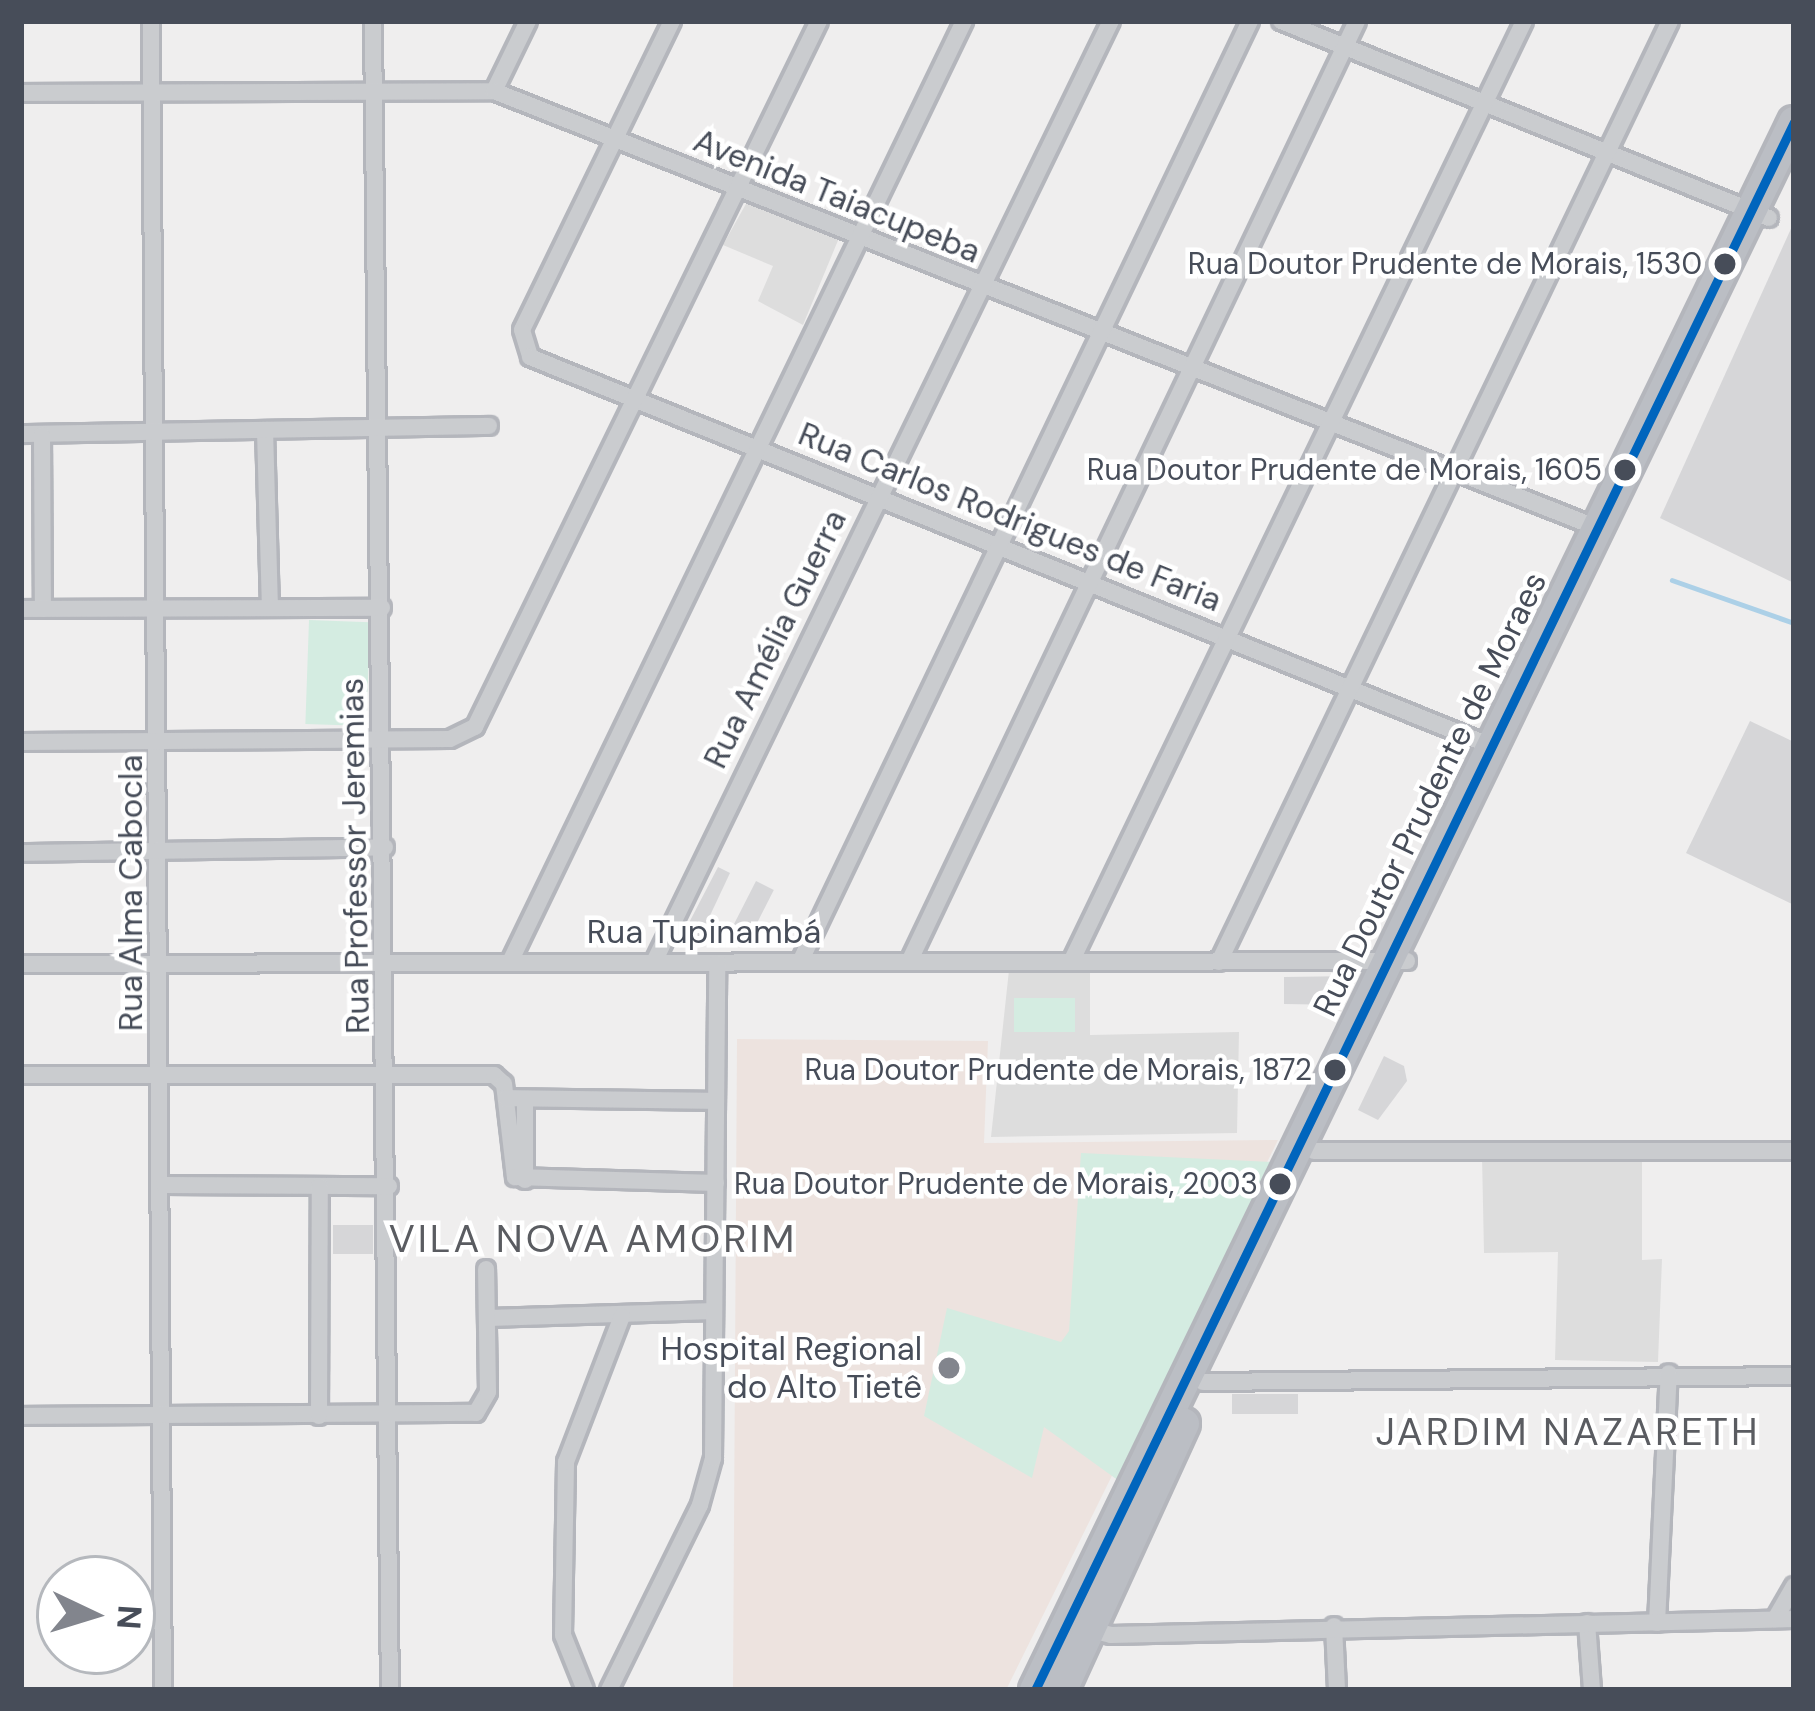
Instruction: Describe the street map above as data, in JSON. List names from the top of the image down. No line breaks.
{"streets":{"highway":["Rua Doutor Prudente de Moraes"],"street":["Avenida Taiacupeba","Rua Carlos Rodrigues de Faria","Rua Amélia Guerra","Rua Professor Jeremias","Rua Alma Cabocla","Rua Tupinambá"]},"crossings":[["Avenida Taiacupeba","Rua Carlos Rodrigues de Faria"],["Avenida Taiacupeba","Rua Amélia Guerra"],["Avenida Taiacupeba","Rua Doutor Prudente de Moraes"],["Avenida Taiacupeba","Rua Professor Jeremias"],["Avenida Taiacupeba","Rua Alma Cabocla"],["Rua Carlos Rodrigues de Faria","Rua Amélia Guerra"],["Rua Carlos Rodrigues de Faria","Rua Doutor Prudente de Moraes"],["Rua Amélia Guerra","Rua Tupinambá"],["Rua Doutor Prudente de Moraes","Rua Tupinambá"],["Rua Professor Jeremias","Rua Tupinambá"],["Rua Alma Cabocla","Rua Tupinambá"]],"districts":["VILA NOVA AMORIM","JARDIM NAZARETH"],"places":["Rua Doutor Prudente de Morais, 1530","Rua Doutor Prudente de Morais, 1605","Rua Doutor Prudente de Morais, 1872","Rua Doutor Prudente de Morais, 2003","Hospital Regional do Alto Tietê"],"north":"right"}
